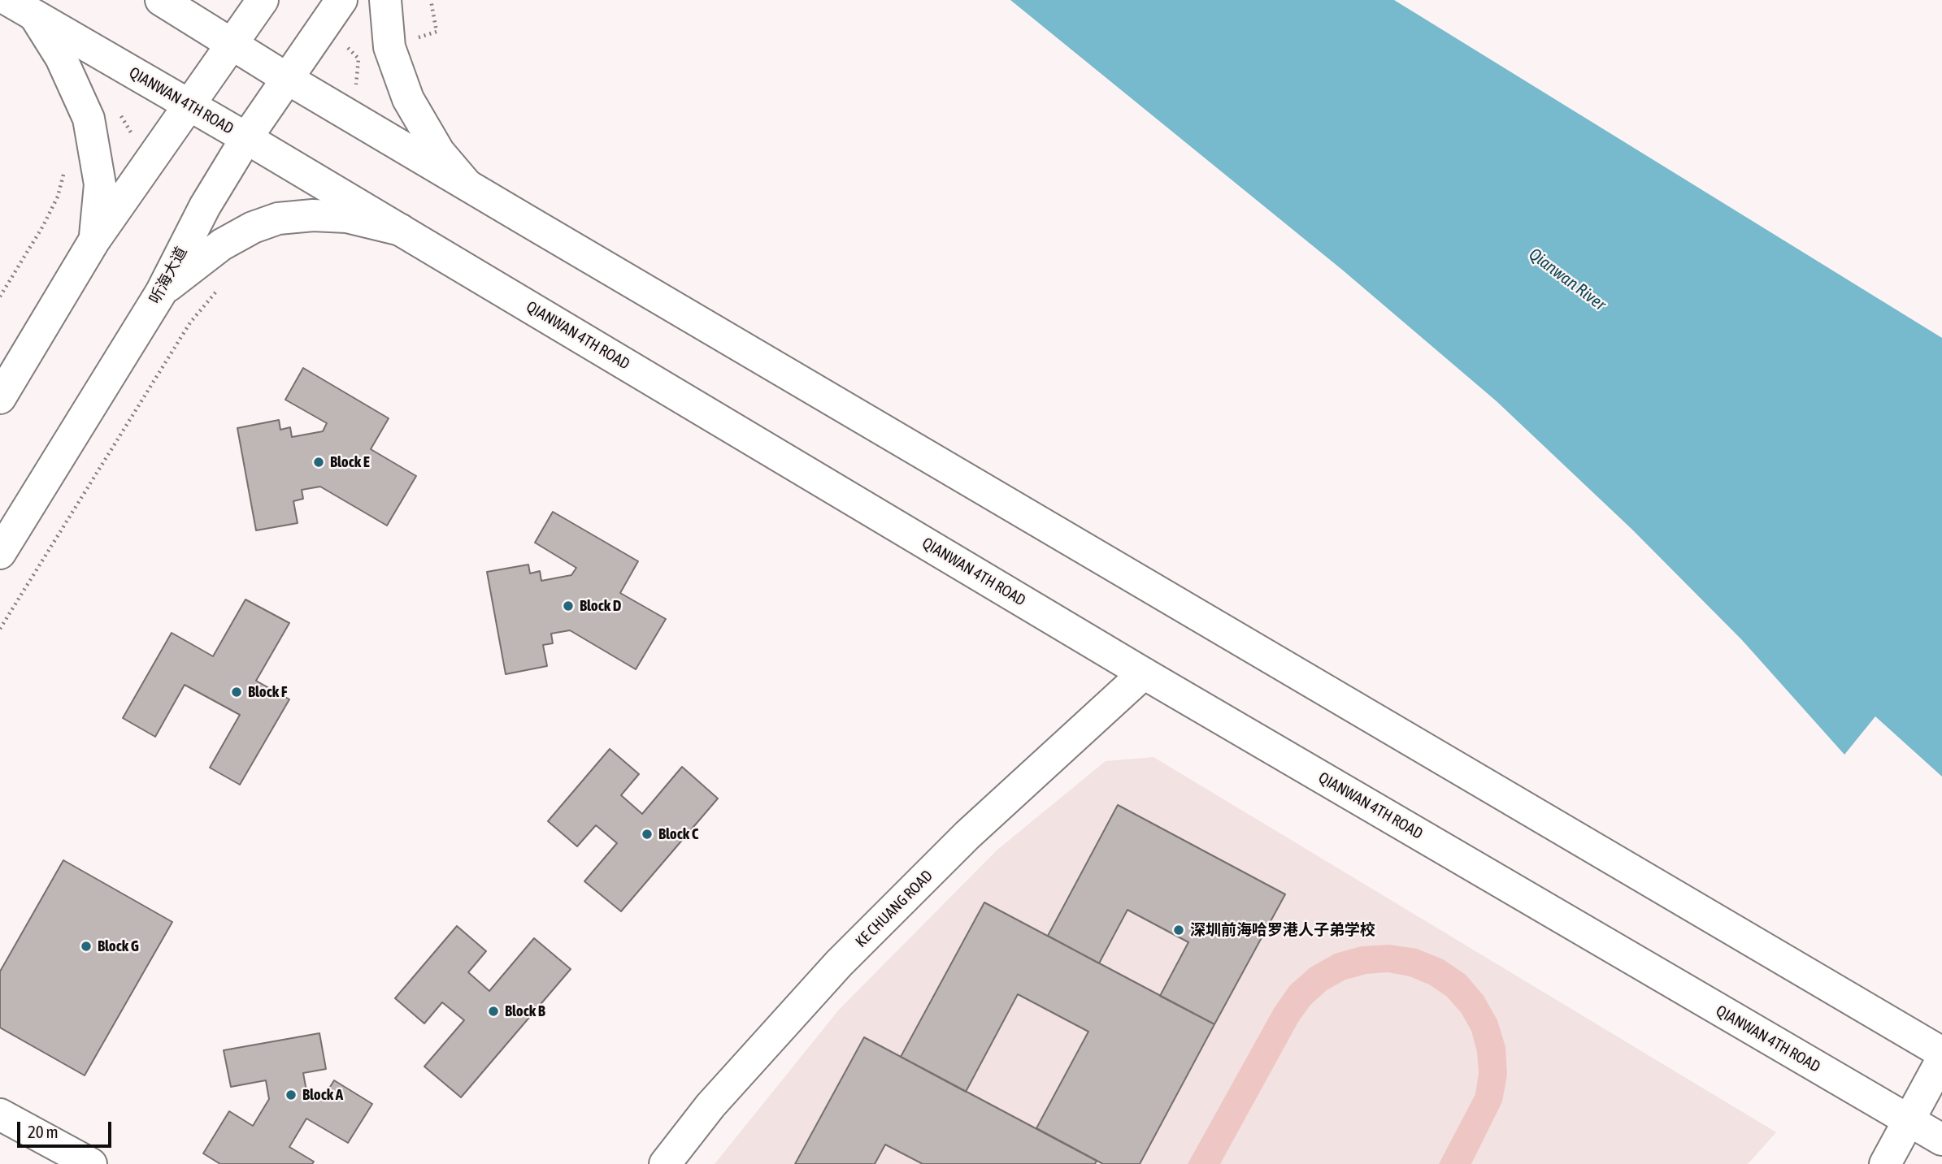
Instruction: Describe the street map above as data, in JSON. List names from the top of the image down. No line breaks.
{"streets":{"street":["QIANWAN 4TH ROAD","听海大道","KE CHUANG ROAD"]},"crossings":[["QIANWAN 4TH ROAD","听海大道"],["QIANWAN 4TH ROAD","KE CHUANG ROAD"]],"water":["Qianwan River"],"places":["Block E","Block D","Block F","Block C","深圳前海哈罗港人子弟学校","Block G","Block B","Block A"],"scale_bar":"20 m"}
